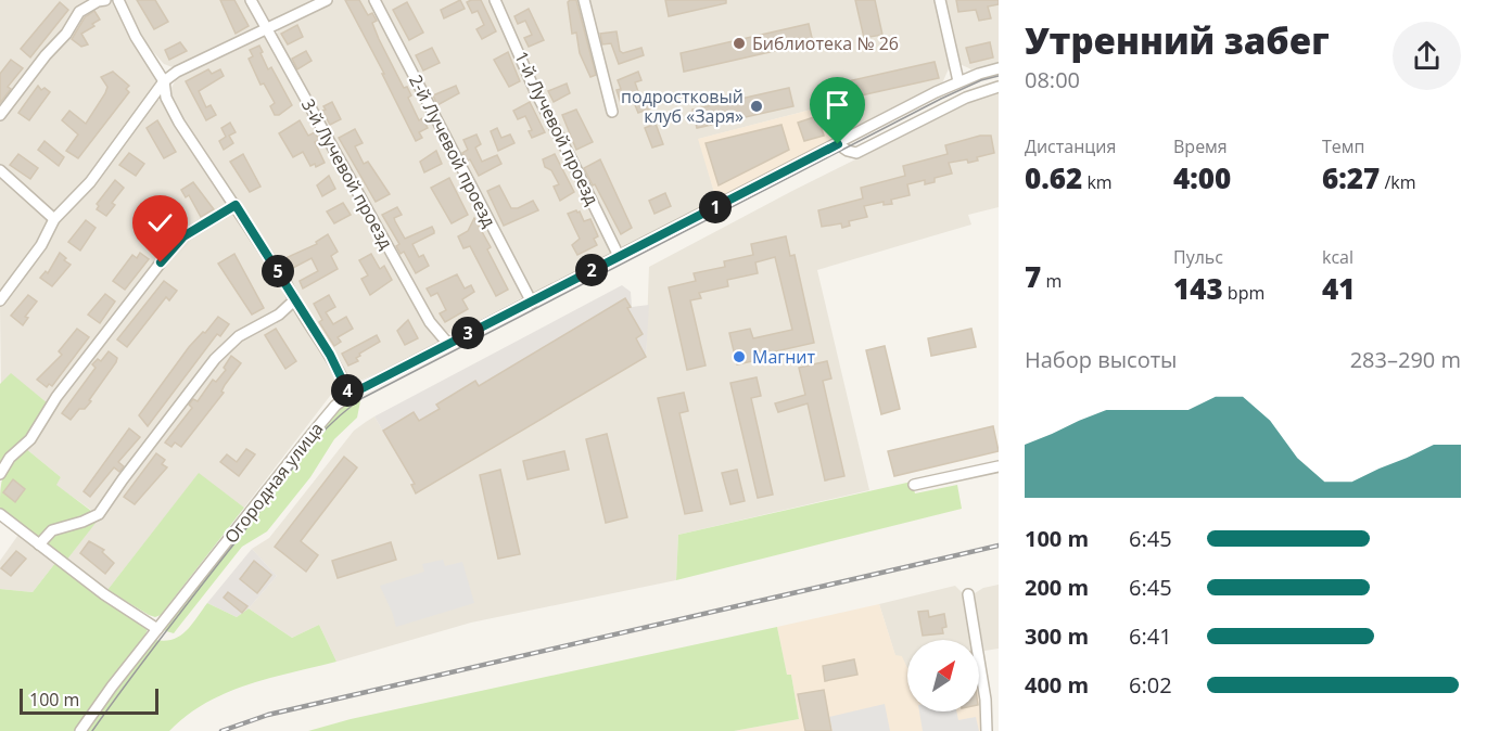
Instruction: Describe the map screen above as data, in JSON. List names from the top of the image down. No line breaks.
{"streets":{"street":["1-й Лучевой проезд","2-й Лучевой проезд","3-й Лучевой проезд","Огородная улица"]},"crossings":[["1-й Лучевой проезд","Огородная улица"],["2-й Лучевой проезд","Огородная улица"],["3-й Лучевой проезд","Огородная улица"]],"places":["Библиотека № 26","подростковый клуб «Заря»","Магнит"],"scale_bar":"100 m","north":"top right","page":{"heading":["Утренний забег","08:00"],"stats":[["Дистанция","0.62 km"],["Время","4:00"],["Темп","6:27 /km"],["7 m"],["Пульс","143 bpm"],["kcal","41"]],"pins":["1","2","5","3","4"],"chart":["Набор высоты","283–290 m"],"list":[{"name":"100 m","note":"6:45"},{"name":"200 m","note":"6:45"},{"name":"300 m","note":"6:41"},{"name":"400 m","note":"6:02"}],"scale":"100 m"}}
